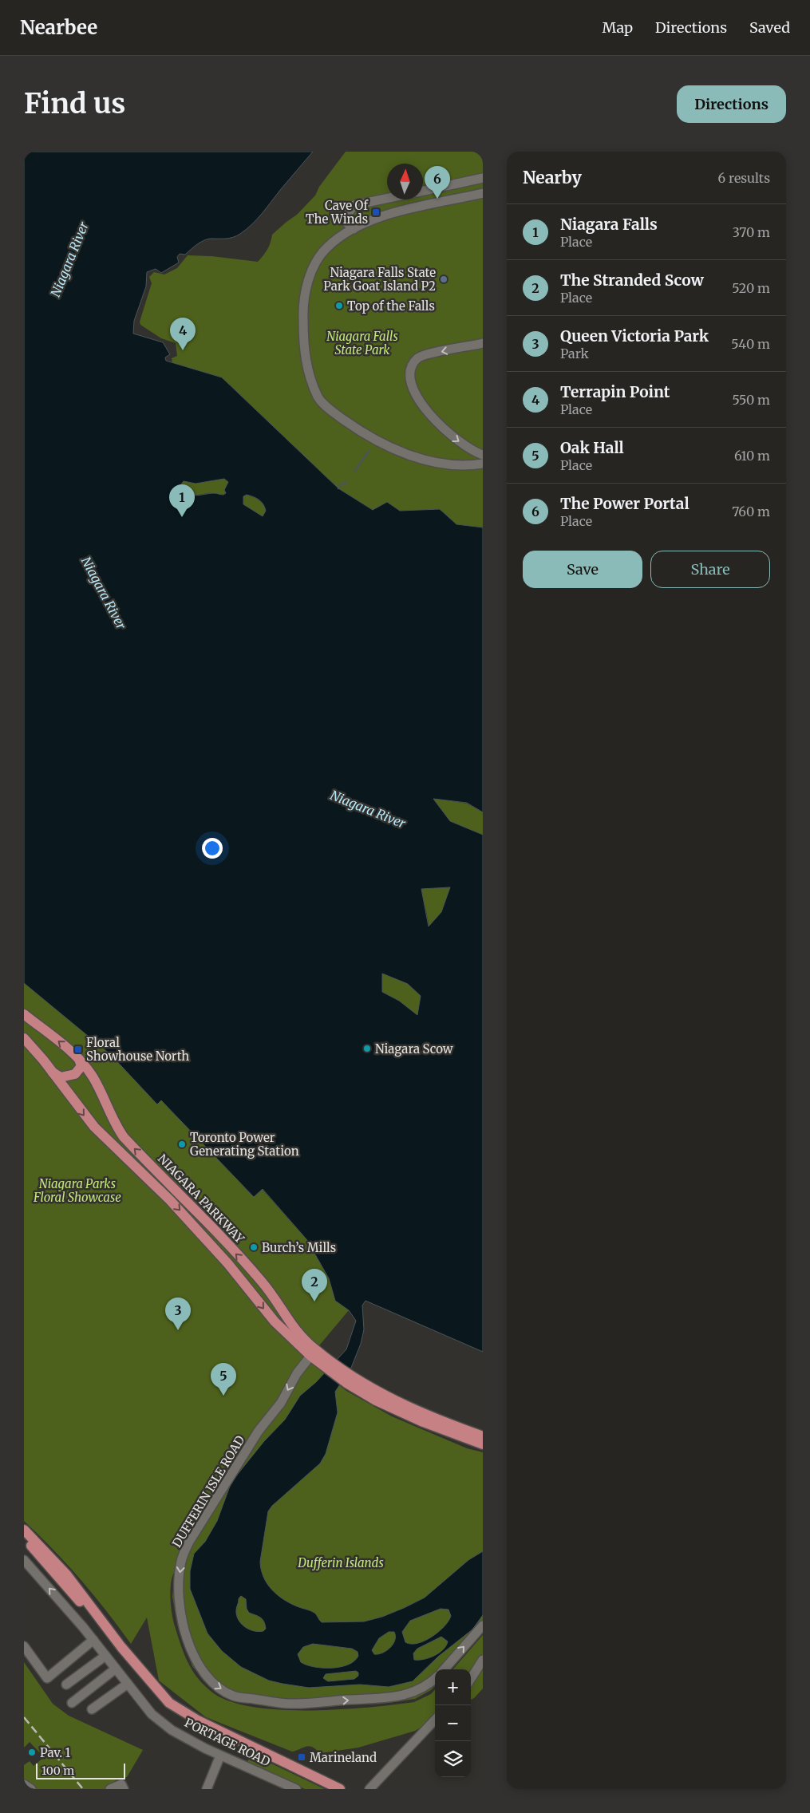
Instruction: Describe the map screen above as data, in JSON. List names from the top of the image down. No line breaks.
{"streets":{"main road":["NIAGARA PARKWAY","PORTAGE ROAD"],"street":["DUFFERIN ISLE ROAD"]},"crossings":[["NIAGARA PARKWAY","DUFFERIN ISLE ROAD"]],"water":["Niagara River"],"parks":["Niagara Falls State Park","Niagara Parks Floral Showcase","Dufferin Islands"],"places":{"transit":["Cave Of The Winds","Floral Showhouse North","Marineland"],"other":["Niagara Falls State Park Goat Island P2","Top of the Falls","Niagara Scow","Toronto Power Generating Station","Burch’s Mills","Pav. 1"]},"scale_bar":"100 m","north":"top","page":{"header":"Nearbee","nav":["Map","Directions","Saved"],"buttons":["Directions",["Save","Share"]],"title":"Find us","heading":["Nearby","6 results"],"pins":["6","4","1","2","3","5"],"list":[{"mark":"1","name":"Niagara Falls","note":"Place","value":"370 m"},{"mark":"2","name":"The Stranded Scow","note":"Place","value":"520 m"},{"mark":"3","name":"Queen Victoria Park","note":"Park","value":"540 m"},{"mark":"4","name":"Terrapin Point","note":"Place","value":"550 m"},{"mark":"5","name":"Oak Hall","note":"Place","value":"610 m"},{"mark":"6","name":"The Power Portal","note":"Place","value":"760 m"}],"map_buttons":["+","−"],"scale":"100 m"}}
